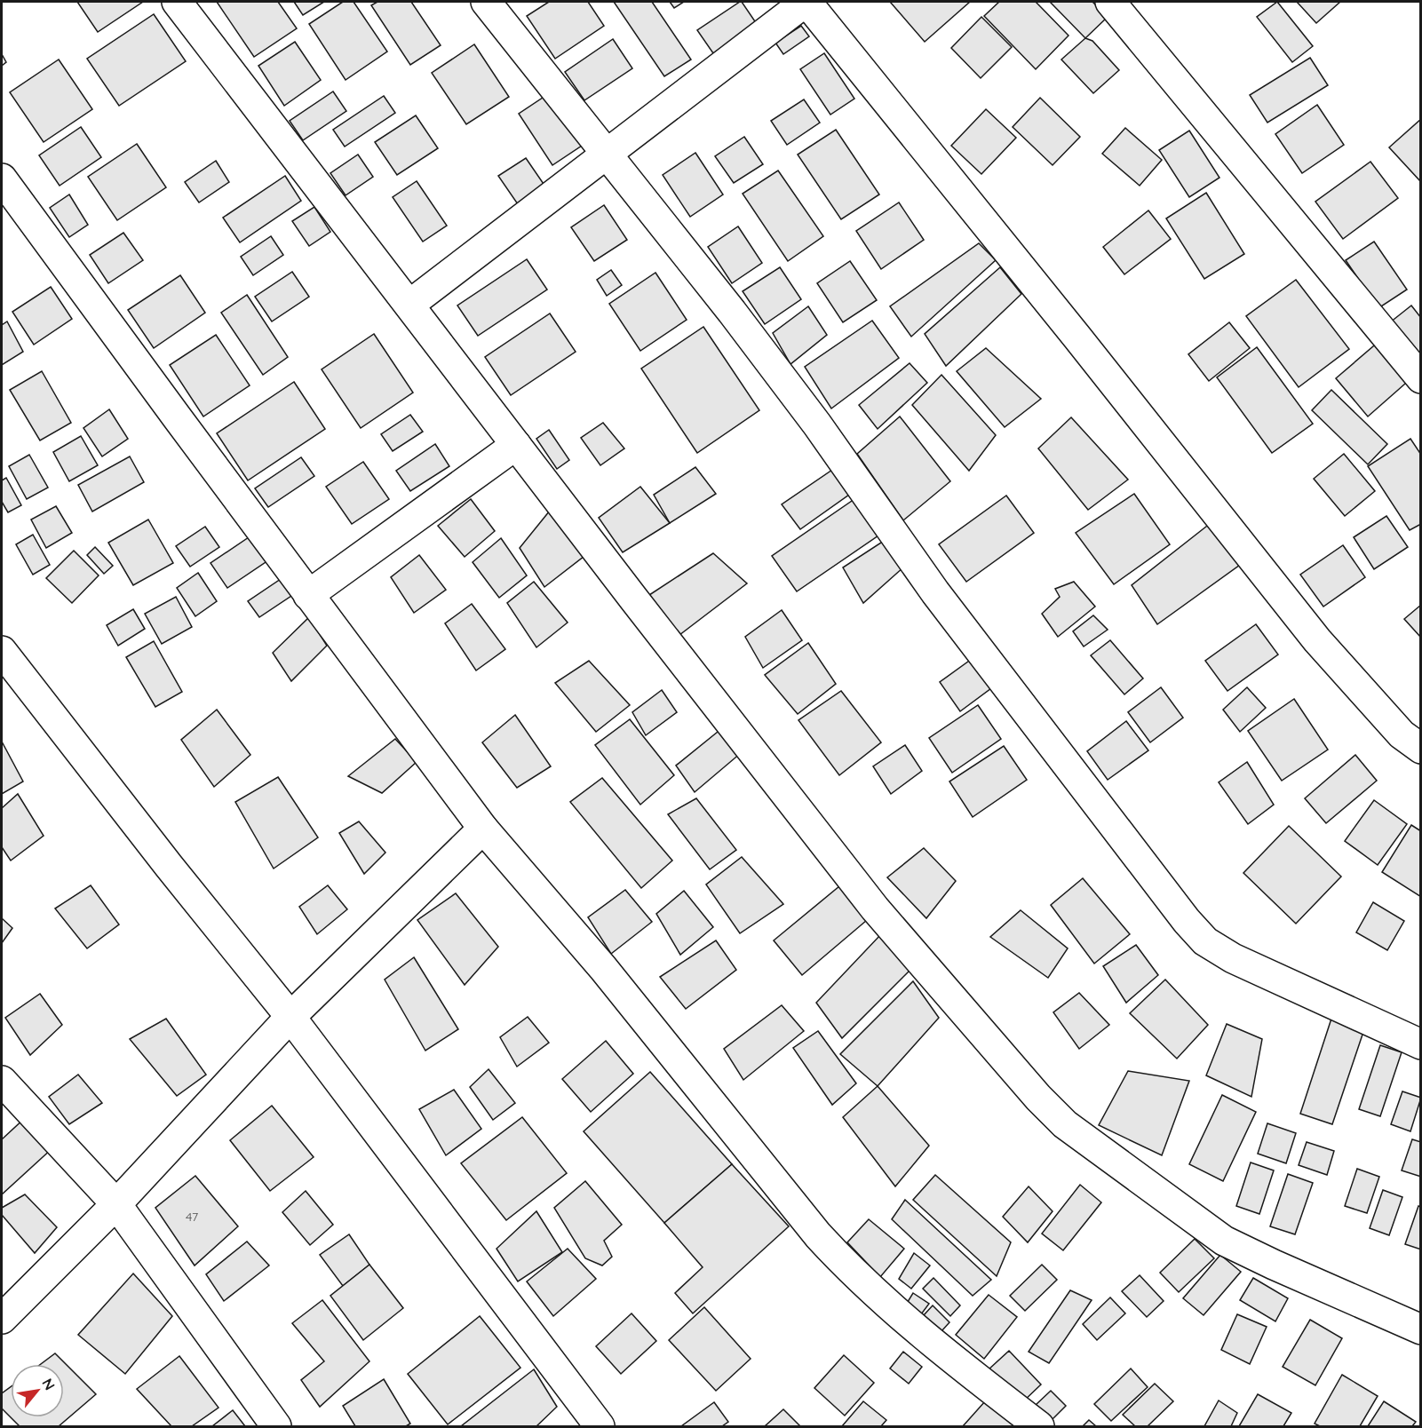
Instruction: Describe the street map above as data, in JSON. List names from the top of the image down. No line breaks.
{"house_numbers":["47"],"north":"top right"}
